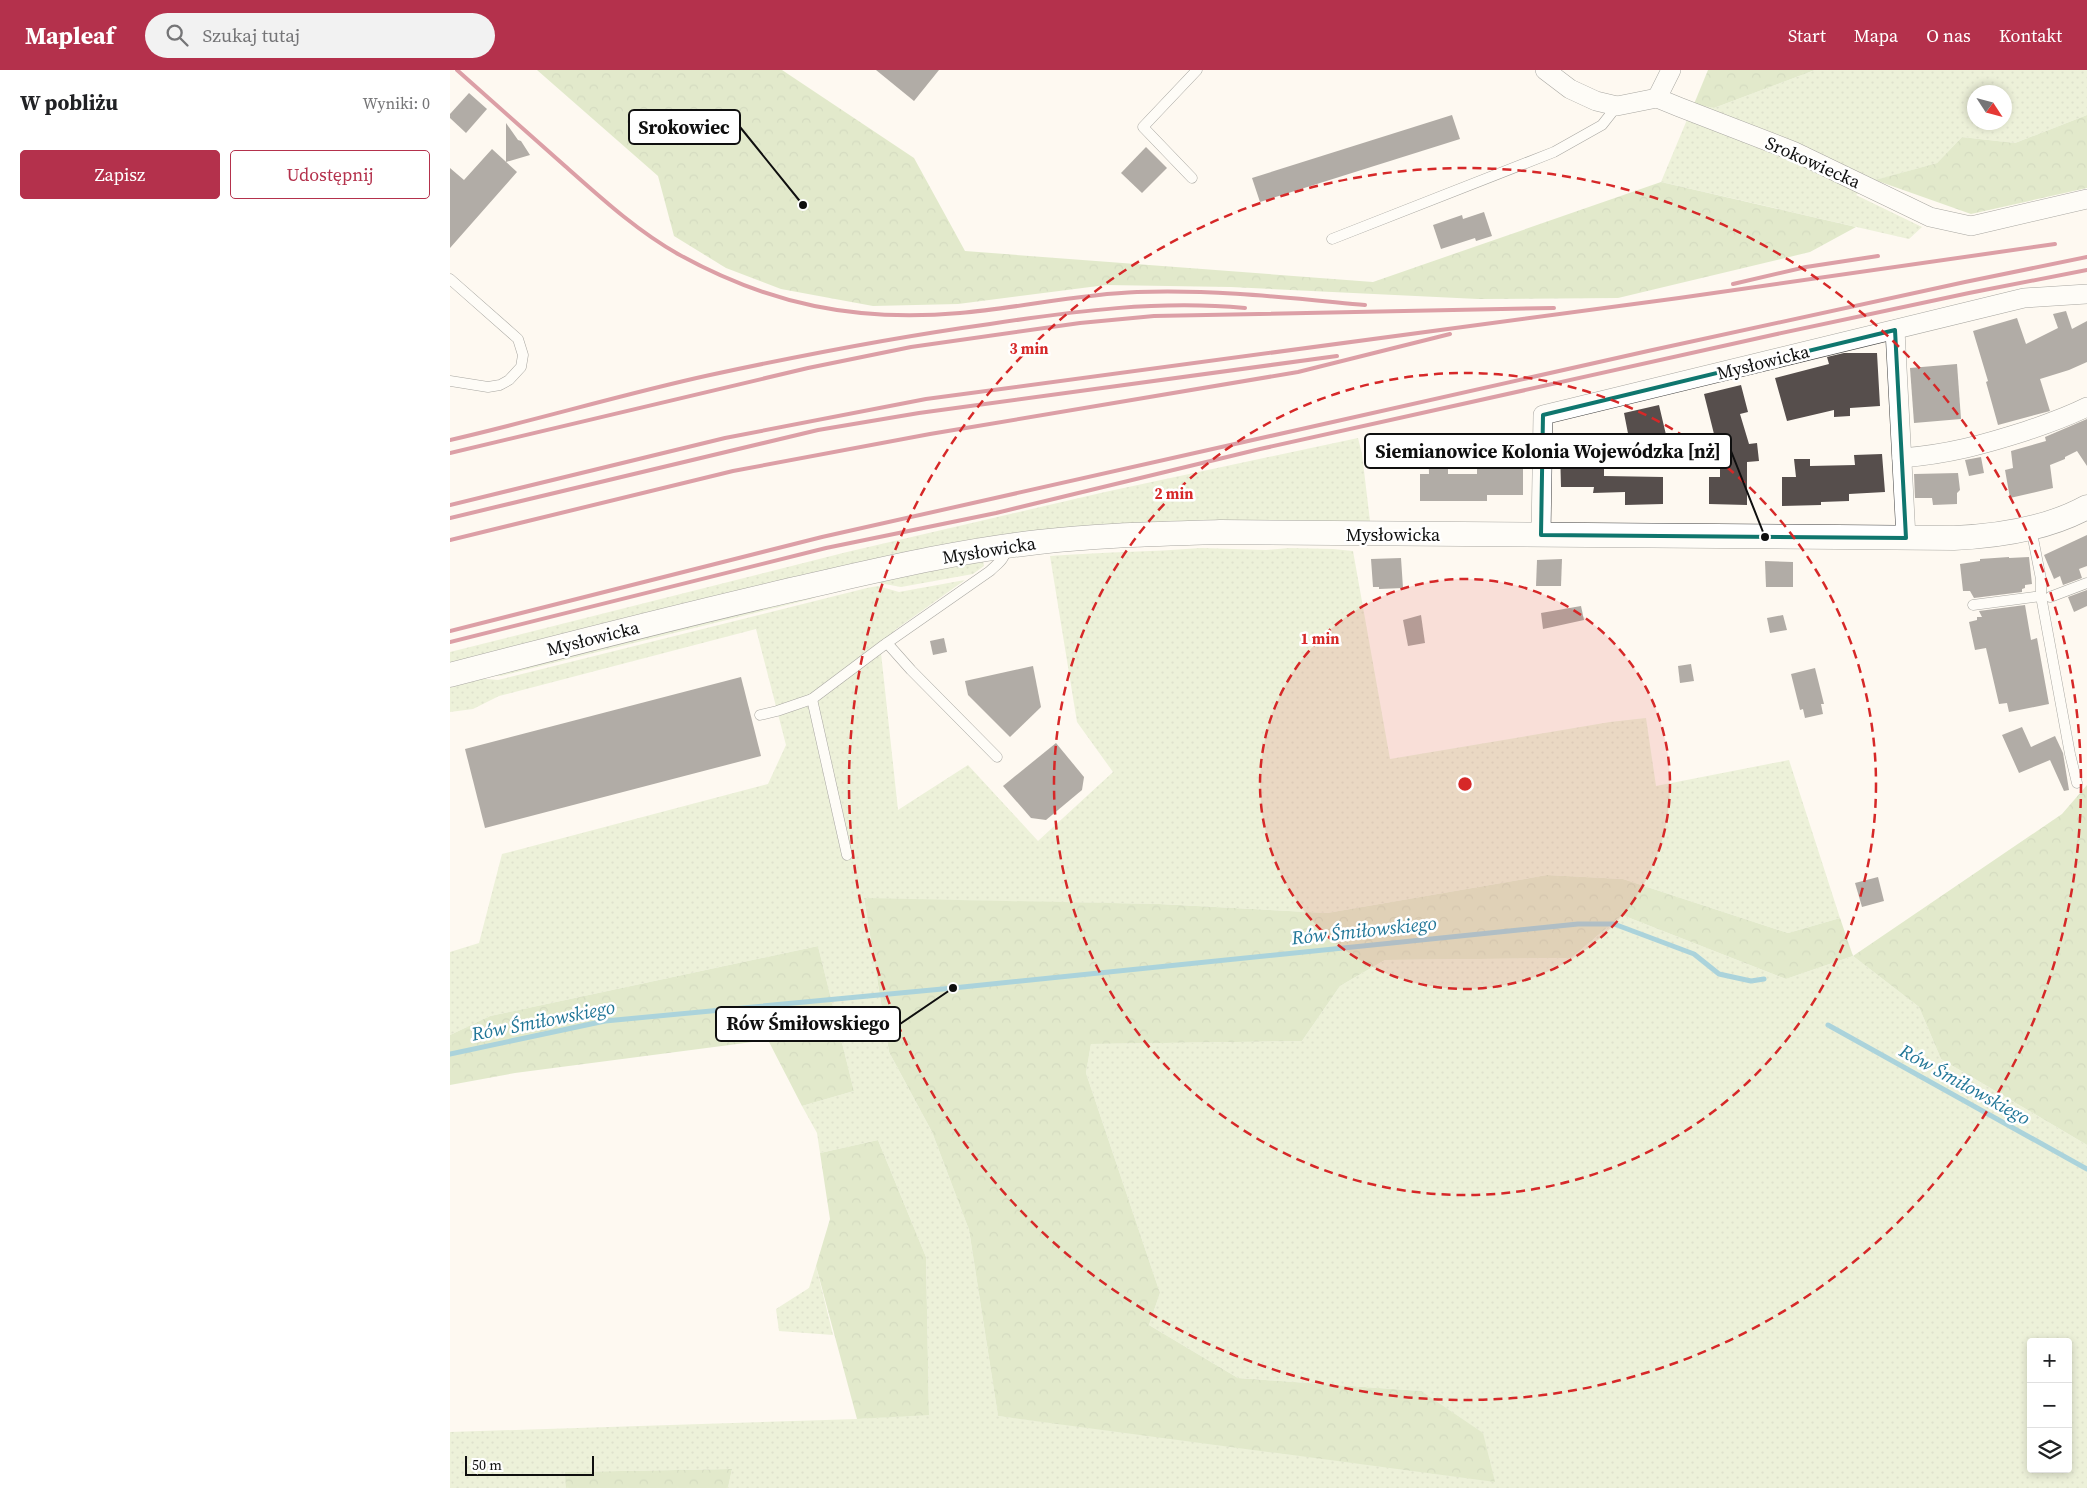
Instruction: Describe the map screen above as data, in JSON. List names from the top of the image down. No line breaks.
{"streets":{"street":["Srokowiecka","Mysłowicka"]},"water":["Rów Śmiłowskiego"],"places":["Srokowiec","Siemianowice Kolonia Wojewódzka [nż]","Rów Śmiłowskiego"],"scale_bar":"50 m","north":"bottom right","page":{"header":"Mapleaf","search":"Szukaj tutaj","nav":["Start","Mapa","O nas","Kontakt"],"heading":["W pobliżu","Wyniki: 0"],"buttons":["Zapisz","Udostępnij"],"map_buttons":["+","−"],"scale":"50 m"},"rings":["3 min","2 min","1 min"]}
